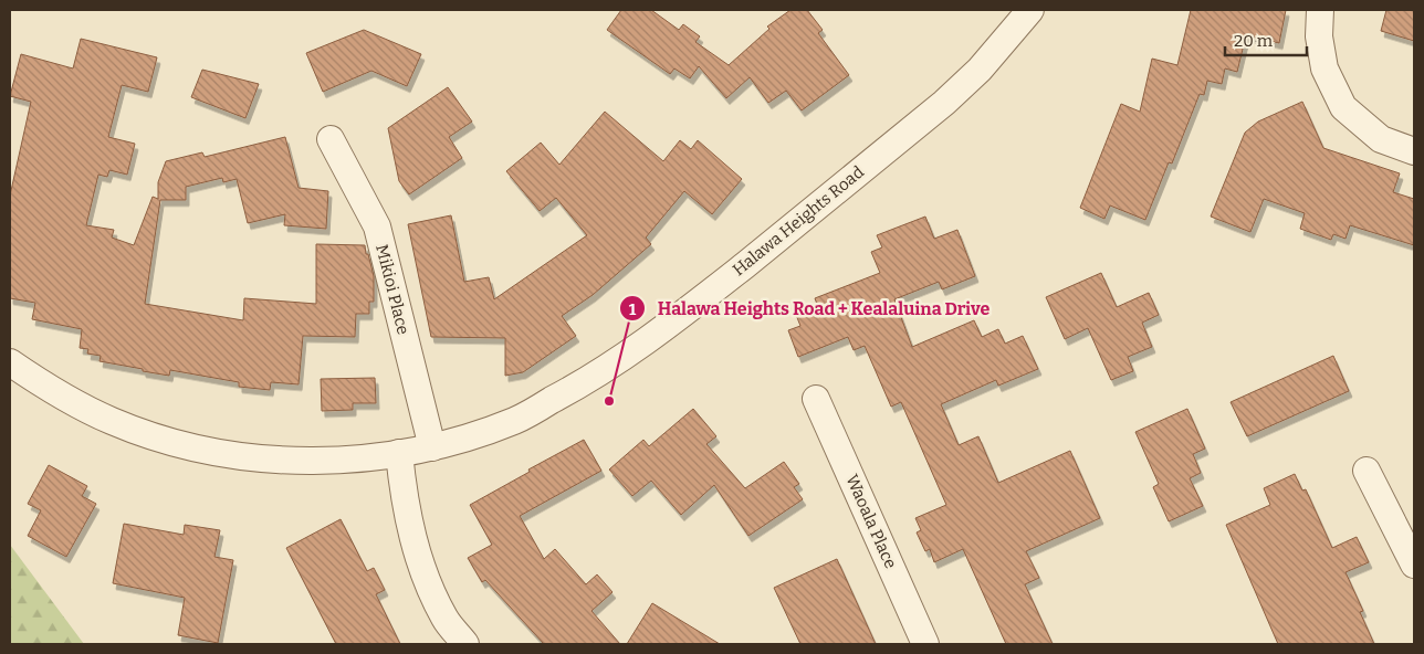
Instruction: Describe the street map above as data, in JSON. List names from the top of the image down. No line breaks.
{"streets":{"street":["Halawa Heights Road","Mikioi Place","Waoala Place"]},"crossings":[["Halawa Heights Road","Mikioi Place"]],"places":["Halawa Heights Road + Kealaluina Drive"],"scale_bar":"20 m"}
